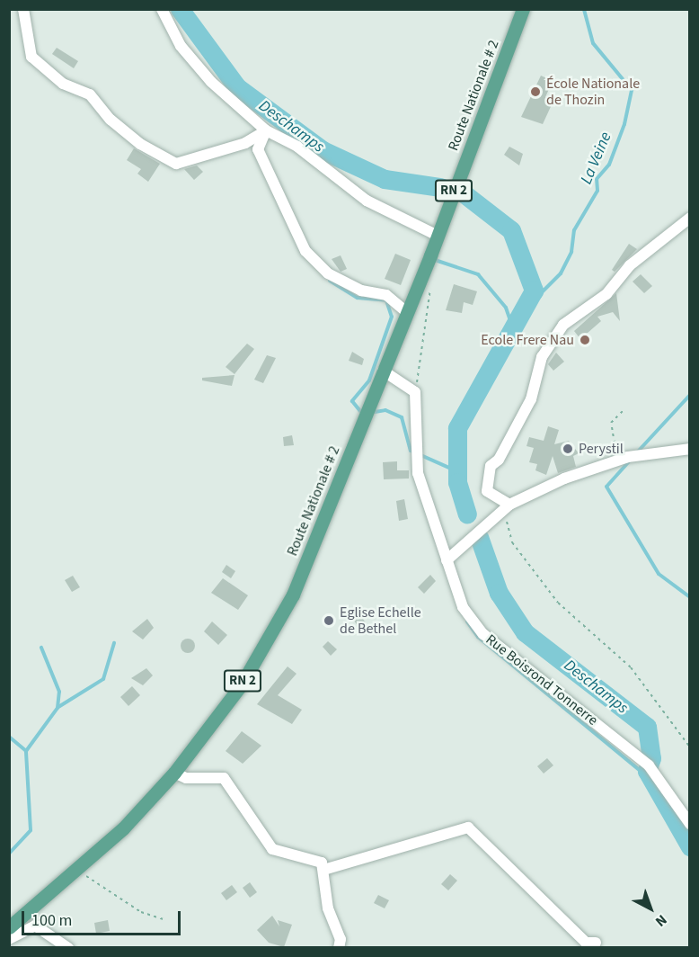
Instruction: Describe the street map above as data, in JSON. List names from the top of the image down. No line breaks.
{"streets":{"main road":["Route Nationale # 2","RN 2"],"street":["Rue Boisrond Tonnerre"]},"water":["Deschamps","La Veine"],"places":["École Nationale de Thozin","Ecole Frere Nau","Perystil","Eglise Echelle de Bethel"],"scale_bar":"100 m","north":"bottom right"}
